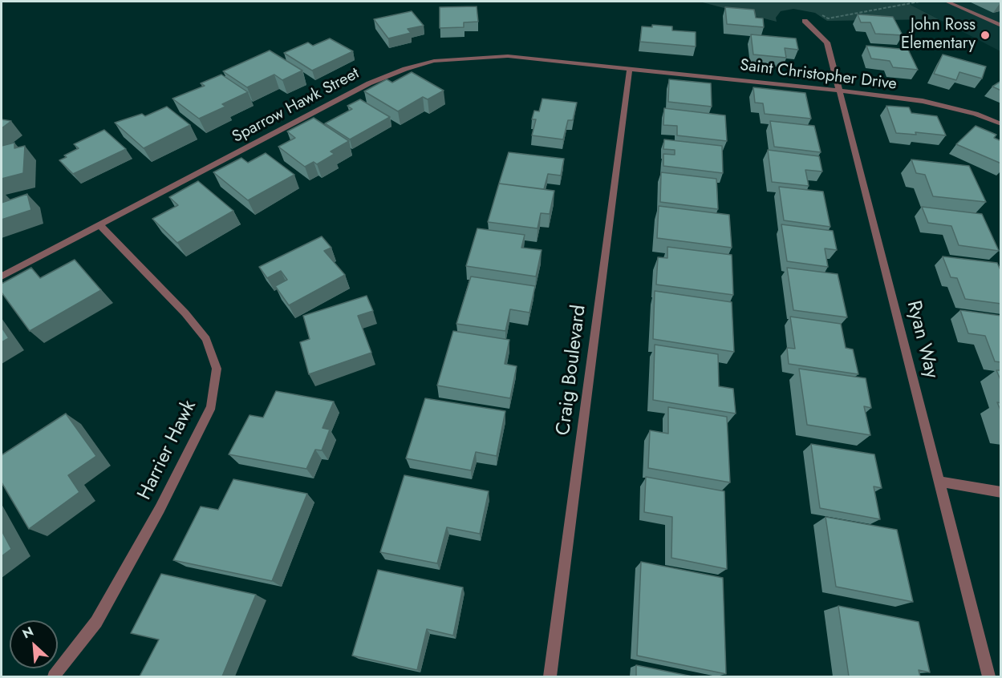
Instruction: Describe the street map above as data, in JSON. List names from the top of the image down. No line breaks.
{"streets":{"street":["Saint Christopher Drive","Sparrow Hawk Street","Ryan Way","Craig Boulevard","Harrier Hawk"]},"crossings":[["Saint Christopher Drive","Sparrow Hawk Street"],["Saint Christopher Drive","Ryan Way"],["Saint Christopher Drive","Craig Boulevard"],["Sparrow Hawk Street","Craig Boulevard"],["Sparrow Hawk Street","Harrier Hawk"]],"places":["John Ross Elementary"],"north":"top left"}
